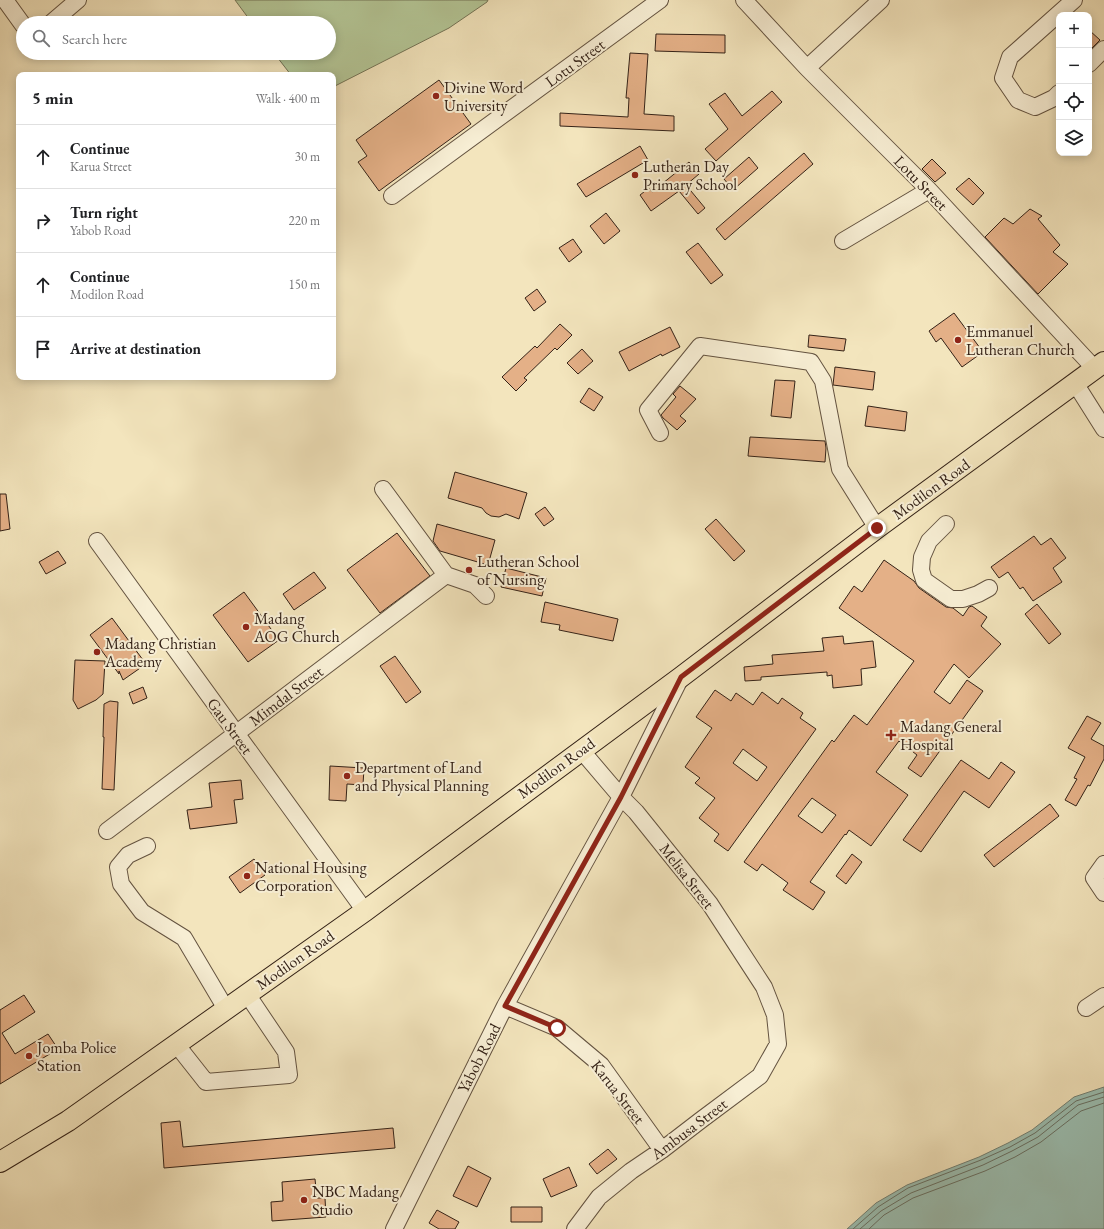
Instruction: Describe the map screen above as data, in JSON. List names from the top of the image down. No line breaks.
{"streets":{"main road":["Modilon Road"],"street":["Lotu Street","Mimdal Street","Gau Street","Melisa Street","Yabob Road","Karua Street","Ambusa Street"]},"crossings":[["Lotu Street","Modilon Road"],["Modilon Road","Gau Street"],["Modilon Road","Melisa Street"],["Modilon Road","Yabob Road"],["Mimdal Street","Gau Street"],["Melisa Street","Yabob Road"],["Melisa Street","Ambusa Street"],["Yabob Road","Karua Street"],["Karua Street","Ambusa Street"]],"places":{"other":["Divine Word University","Lutheran Day Primary School","Emmanuel Lutheran Church","Lutheran School of Nursing","Madang AOG Church","Madang Christian Academy","Department of Land and Physical Planning","National Housing Corporation","Jomba Police Station","NBC Madang Studio"],"health":["Madang General Hospital"]},"page":{"map_buttons":["+","−"],"search":"Search here","heading":["5 min","Walk · 400 m"],"list":[["Continue","Karua Street","30 m"],["Turn right","Yabob Road","220 m"],["Continue","Modilon Road","150 m"],"Arrive at destination"]}}
